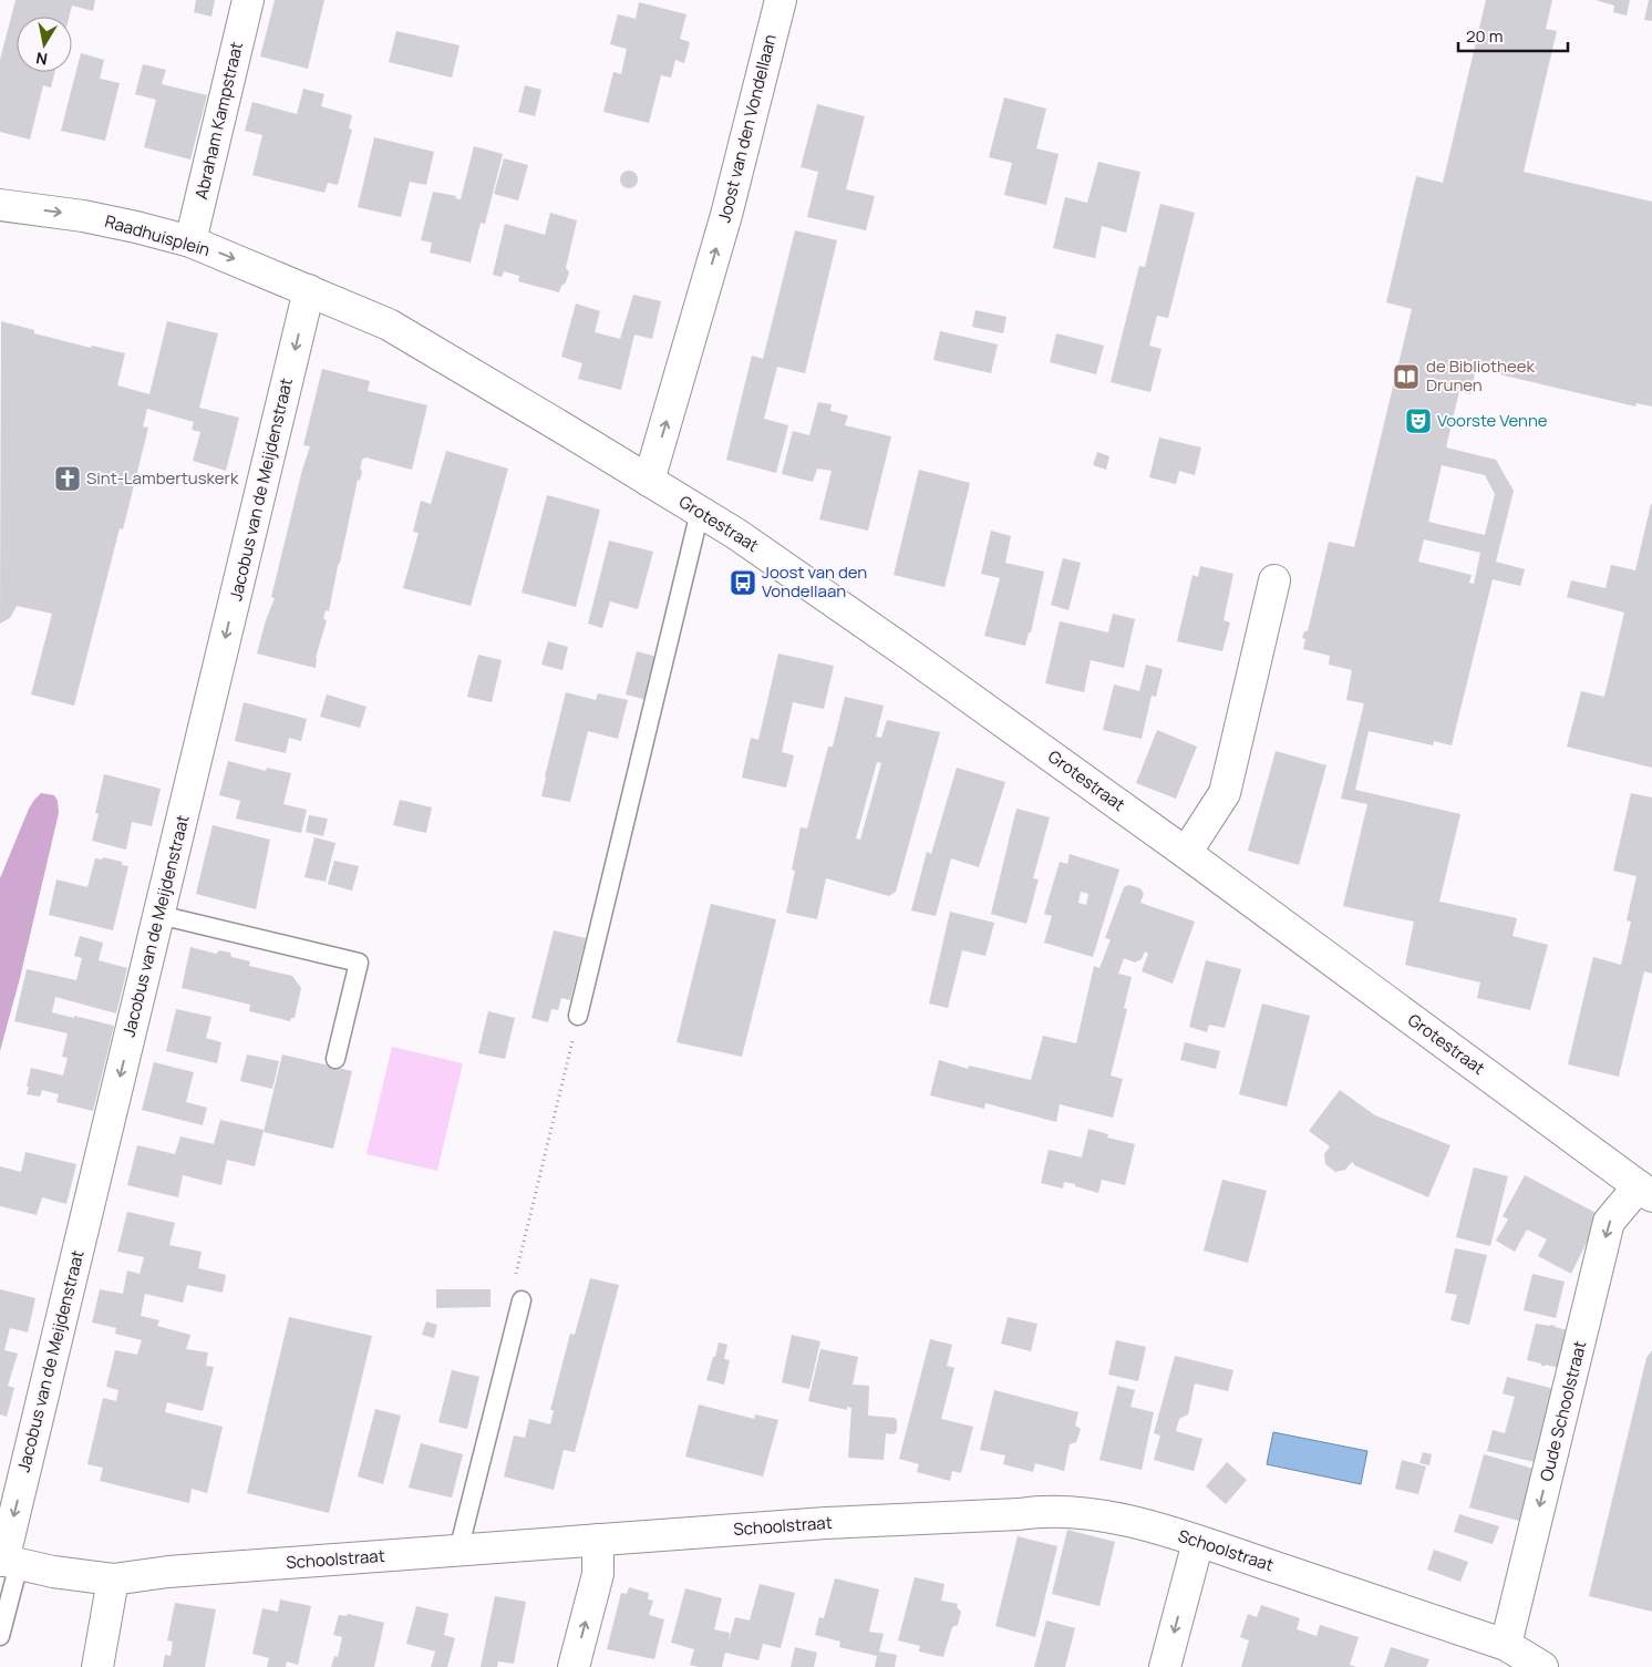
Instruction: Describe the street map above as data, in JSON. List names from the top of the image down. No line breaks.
{"streets":{"street":["Abraham Kampstraat","Joost van den Vondellaan","Raadhuisplein","Jacobus van de Meijdenstraat","Grotestraat","Oude Schoolstraat","Schoolstraat"]},"crossings":[["Abraham Kampstraat","Raadhuisplein"],["Joost van den Vondellaan","Grotestraat"],["Raadhuisplein","Jacobus van de Meijdenstraat"],["Raadhuisplein","Grotestraat"],["Jacobus van de Meijdenstraat","Grotestraat"],["Jacobus van de Meijdenstraat","Schoolstraat"],["Grotestraat","Oude Schoolstraat"],["Oude Schoolstraat","Schoolstraat"]],"one_way":["Joost van den Vondellaan","Raadhuisplein","Jacobus van de Meijdenstraat","Oude Schoolstraat"],"places":{"library":["de Bibliotheek Drunen"],"theatre":["Voorste Venne"],"church":["Sint-Lambertuskerk"],"bus stop":["Joost van den Vondellaan"]},"scale_bar":"20 m","north":"bottom"}
